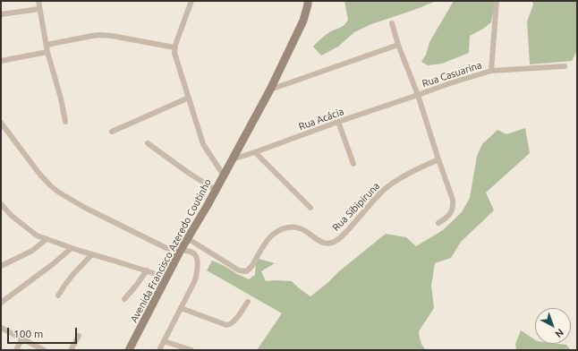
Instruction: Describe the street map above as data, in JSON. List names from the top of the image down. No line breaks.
{"streets":{"main road":["Avenida Francisco Azeredo Coutinho"],"street":["Rua Casuarina","Rua Acácia","Rua Sibipiruna"]},"crossings":[["Rua Casuarina","Rua Acácia"],["Rua Sibipiruna","Avenida Francisco Azeredo Coutinho"]],"scale_bar":"100 m","north":"bottom right"}
